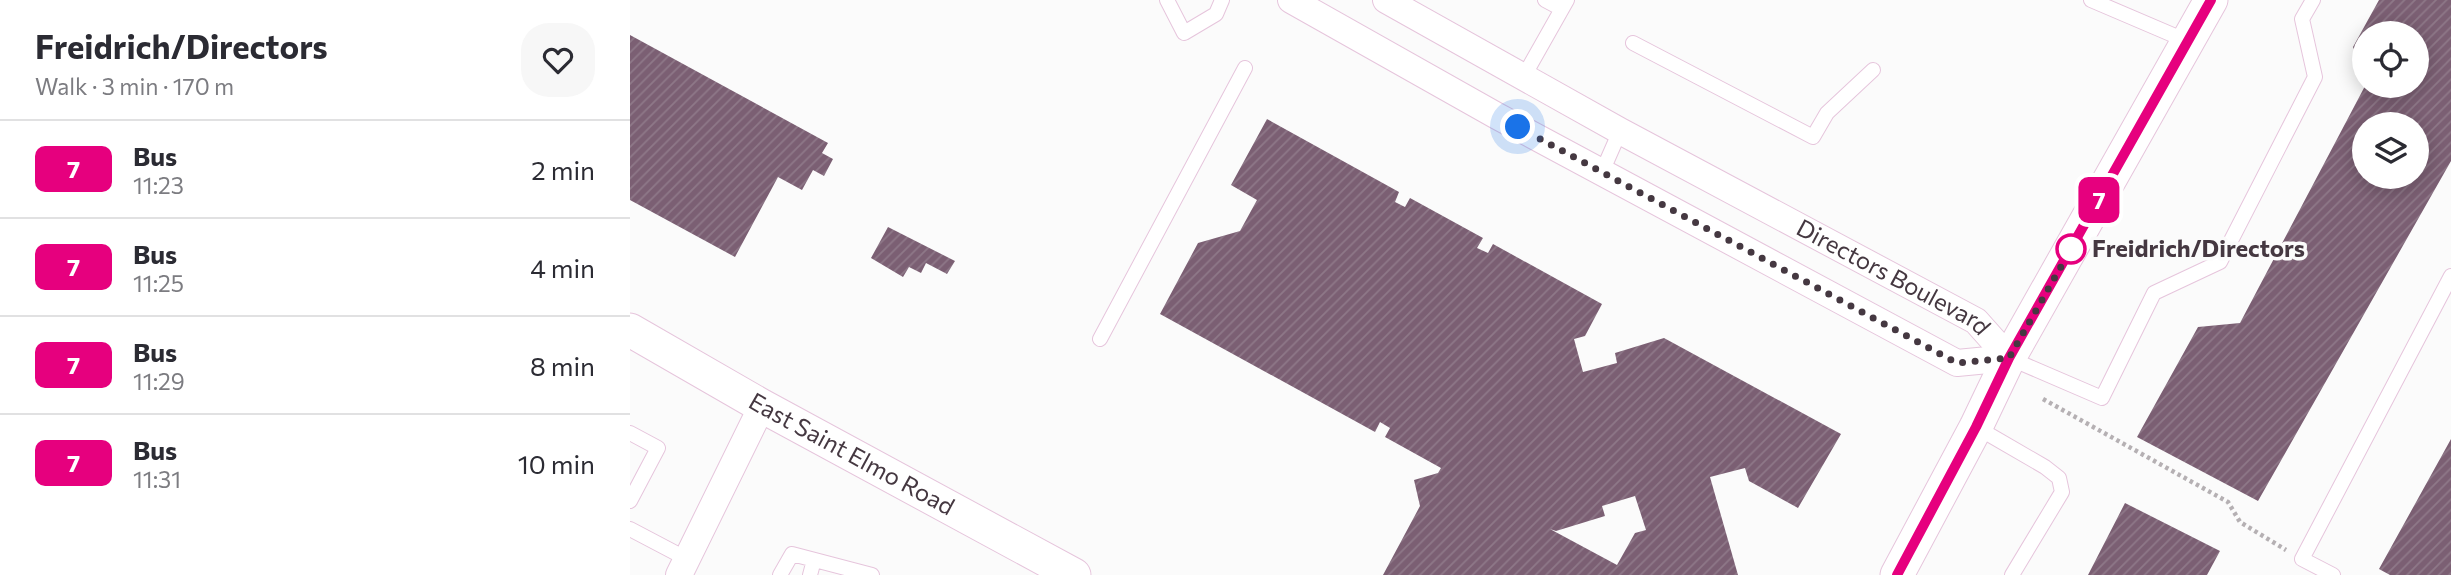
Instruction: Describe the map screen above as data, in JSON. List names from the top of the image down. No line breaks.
{"streets":{"street":["Directors Boulevard","East Saint Elmo Road"]},"places":["Freidrich/Directors"],"lines":["bus line 7"],"page":{"heading":["Freidrich/Directors","Walk · 3 min · 170 m"],"on_map":"7","list":[{"mark":"7","name":"Bus","note":"11:23","value":"2 min"},{"mark":"7","name":"Bus","note":"11:25","value":"4 min"},{"mark":"7","name":"Bus","note":"11:29","value":"8 min"},{"mark":"7","name":"Bus","note":"11:31","value":"10 min"}]}}
